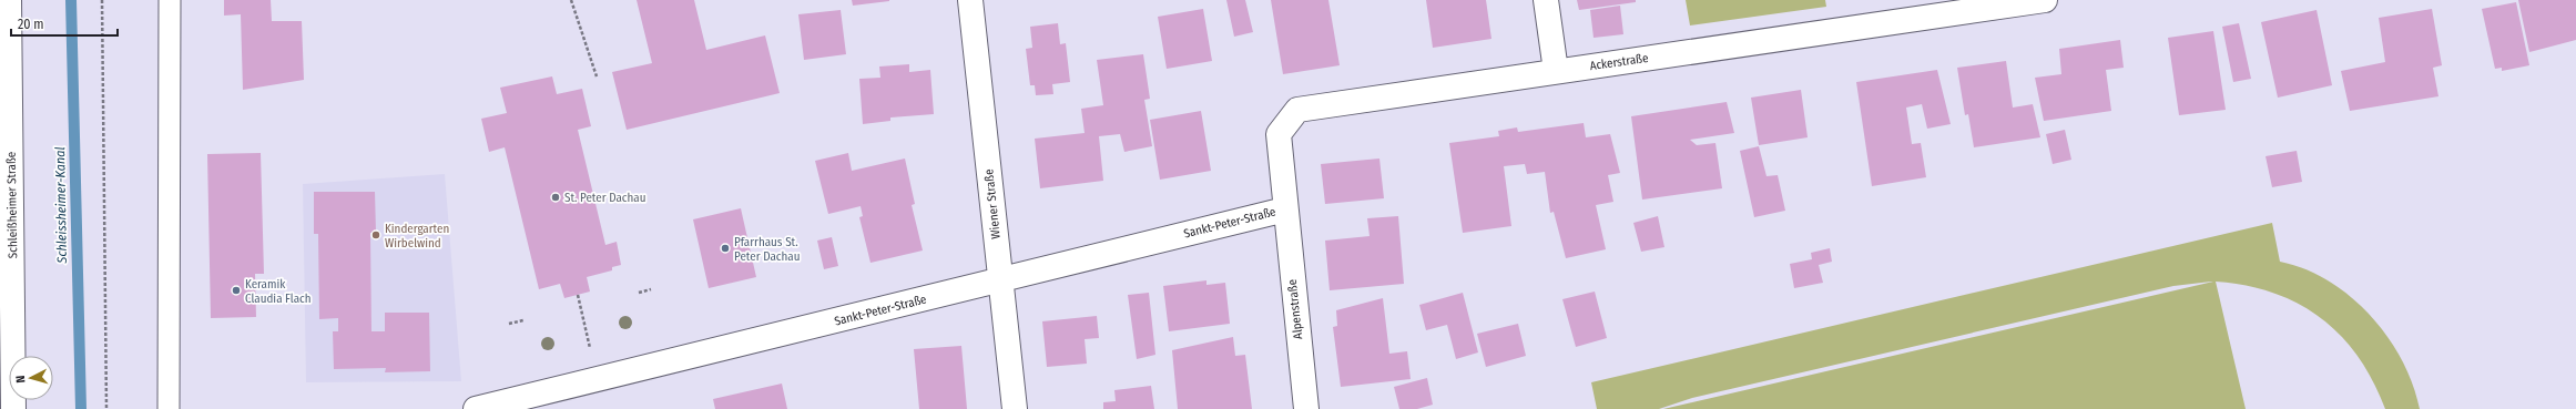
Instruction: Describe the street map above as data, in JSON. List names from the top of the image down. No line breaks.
{"streets":{"street":["Ackerstraße","Wiener Straße","Schleißheimer Straße","Sankt-Peter-Straße","Alpenstraße"]},"crossings":[["Ackerstraße","Sankt-Peter-Straße"],["Ackerstraße","Alpenstraße"],["Wiener Straße","Sankt-Peter-Straße"],["Sankt-Peter-Straße","Alpenstraße"]],"water":["Schleissheimer-Kanal"],"places":["St. Peter Dachau","Kindergarten Wirbelwind","Pfarrhaus St. Peter Dachau","Keramik Claudia Flach"],"scale_bar":"20 m","north":"left"}
